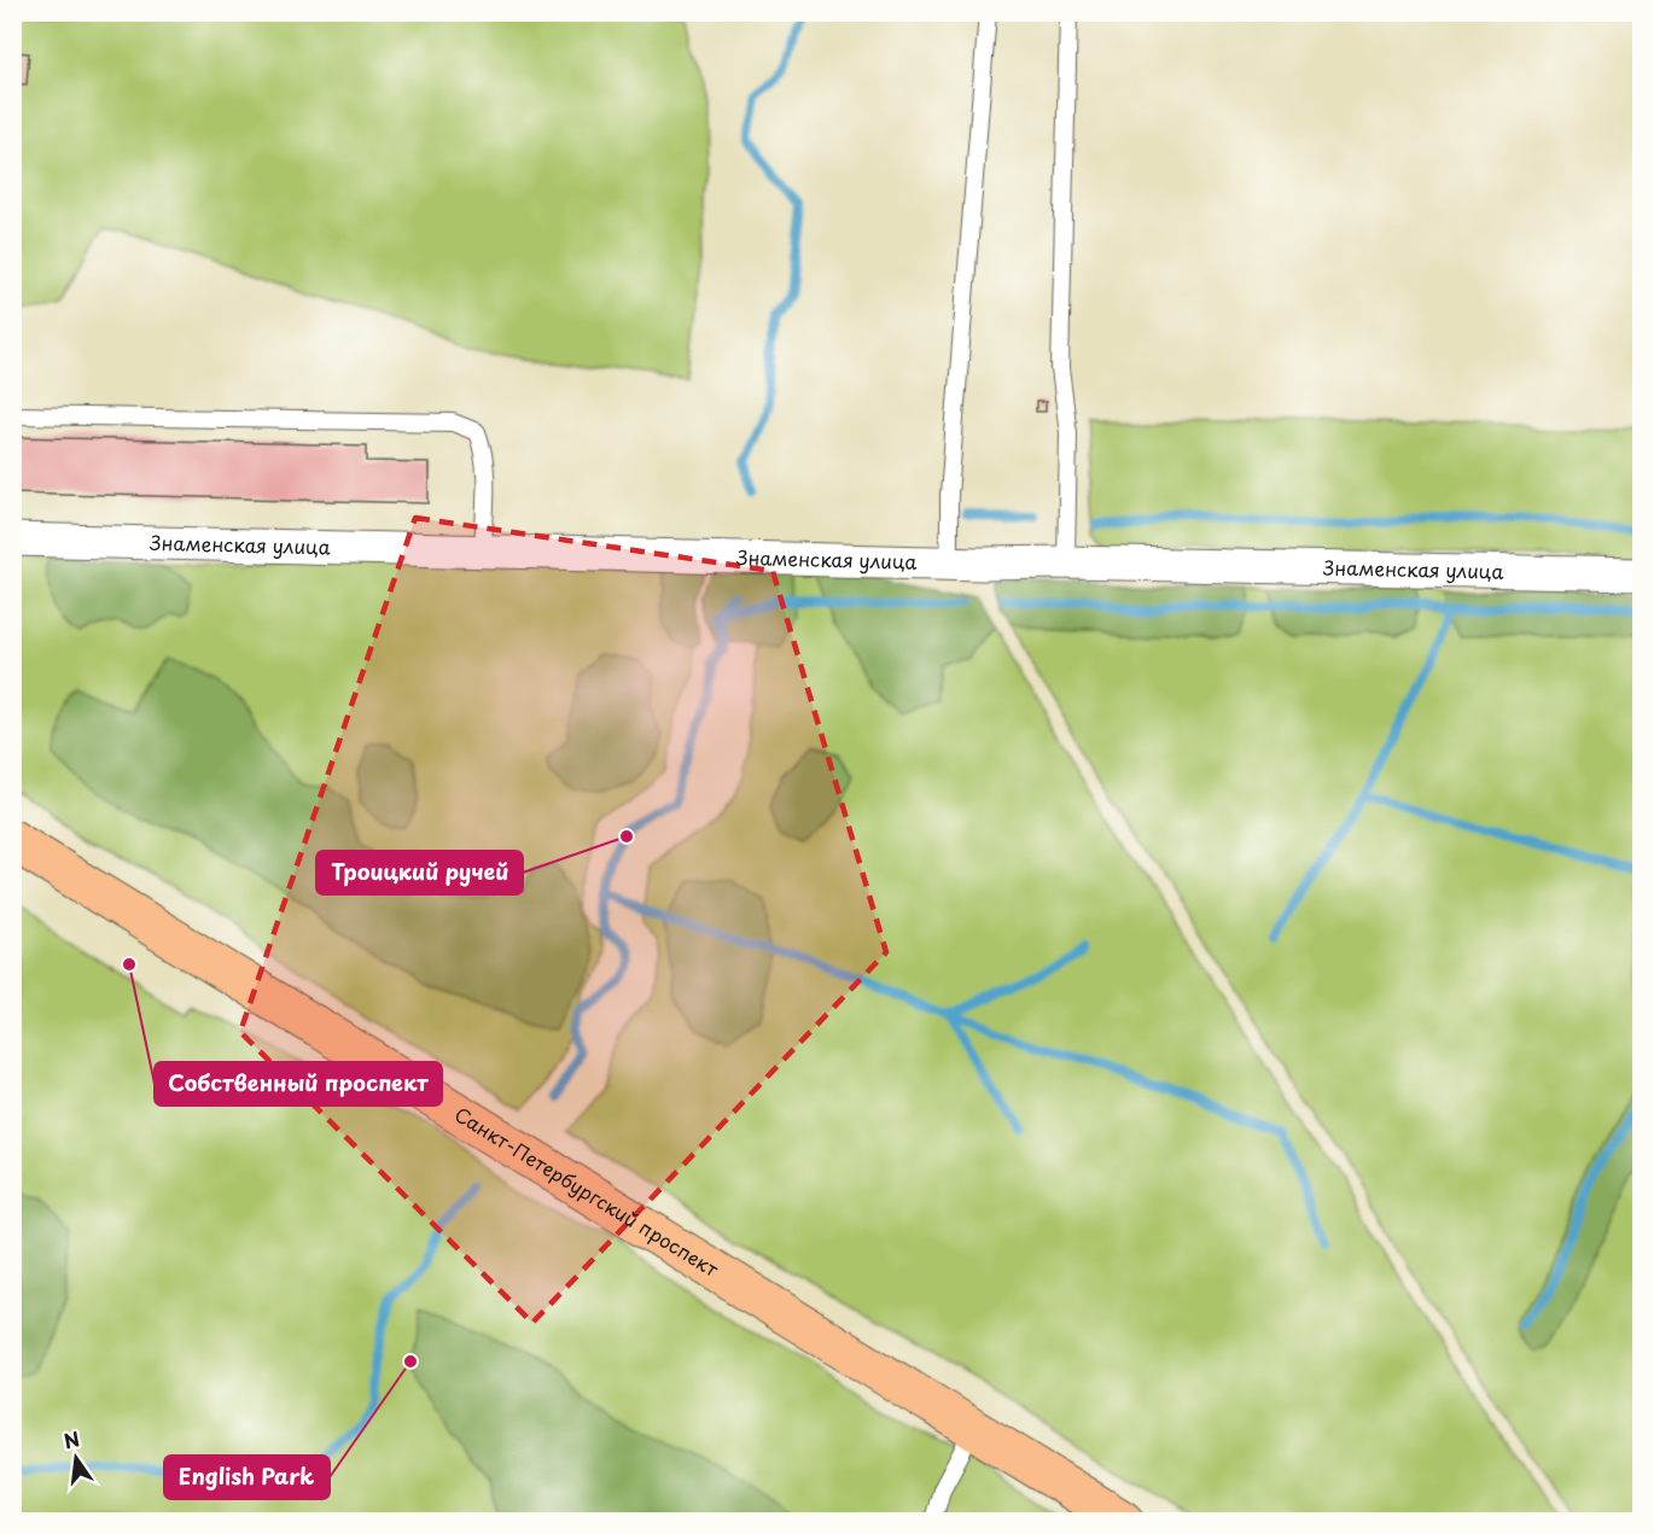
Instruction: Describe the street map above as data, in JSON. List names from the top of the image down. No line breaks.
{"streets":{"main road":["Санкт-Петербургский проспект"],"street":["Знаменская улица"]},"places":["Троицкий ручей","Собственный проспект","English Park"],"north":"top"}
